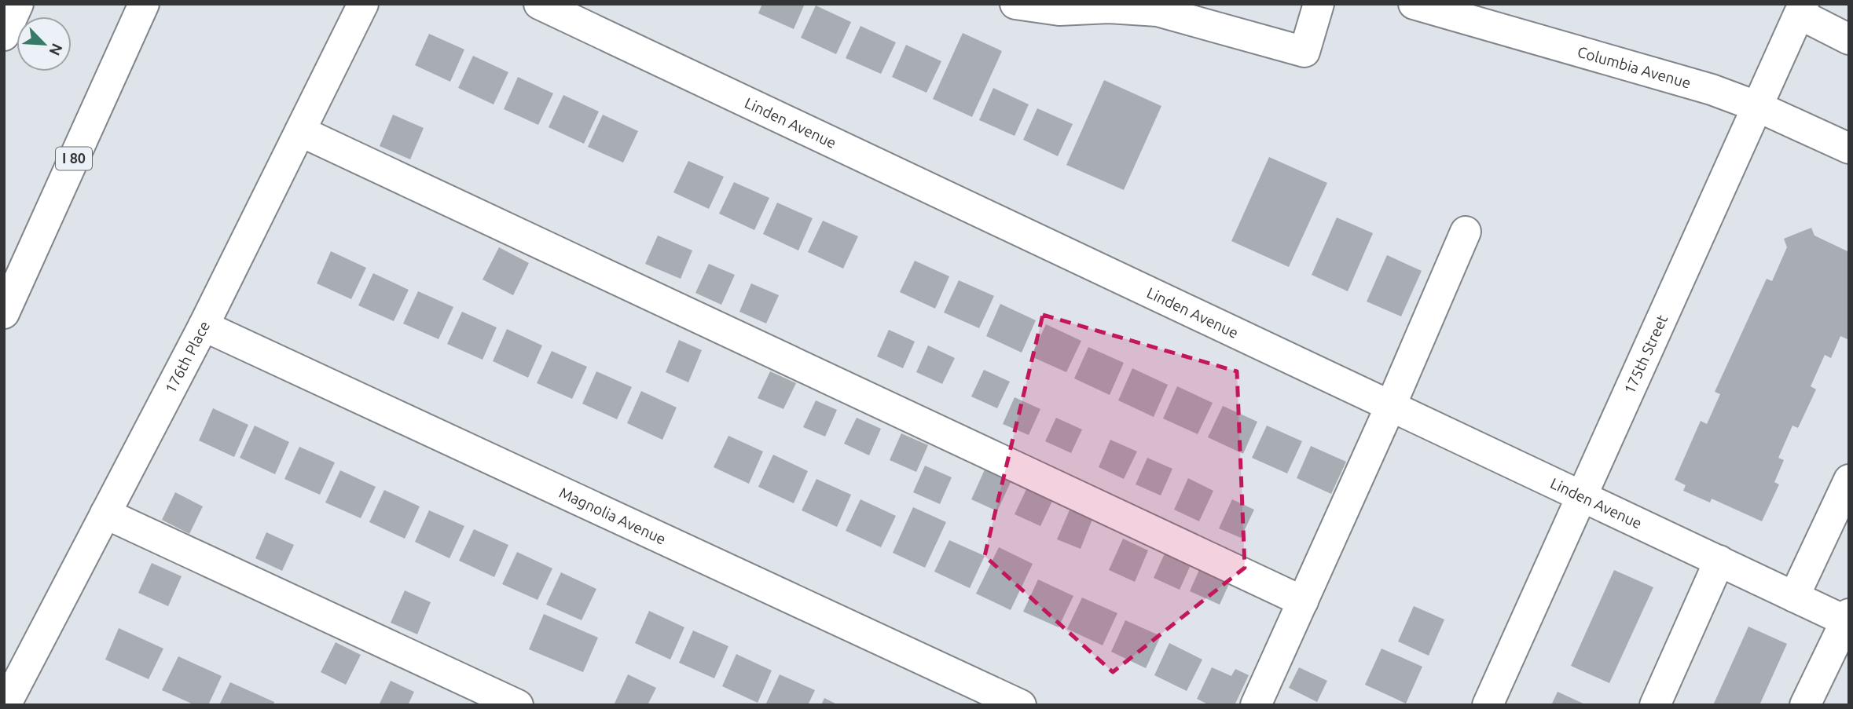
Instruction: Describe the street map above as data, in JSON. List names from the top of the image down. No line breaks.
{"streets":{"main road":["Columbia Avenue","Linden Avenue","I 80","175th Street","176th Place","Magnolia Avenue"]},"crossings":[["Columbia Avenue","175th Street"],["Linden Avenue","175th Street"],["176th Place","Magnolia Avenue"]],"north":"bottom right"}
